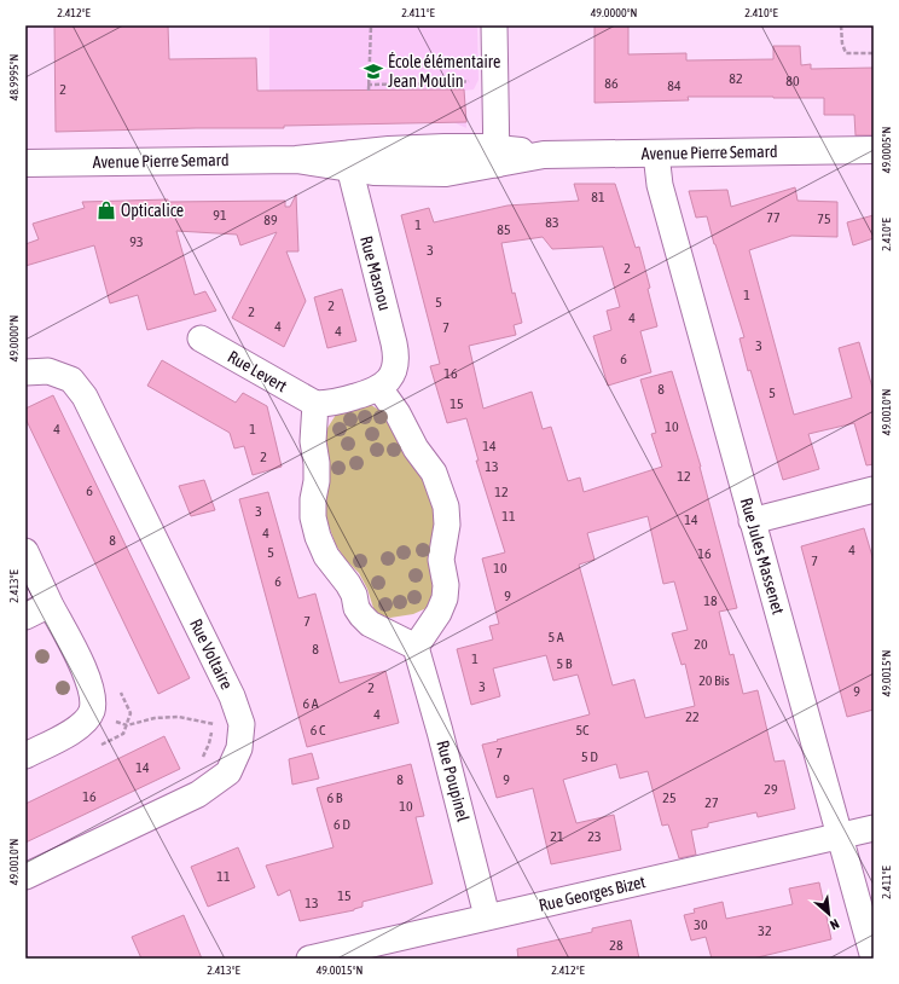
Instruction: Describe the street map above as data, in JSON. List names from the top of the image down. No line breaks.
{"streets":{"main road":["Avenue Pierre Semard"],"street":["Rue Masnou","Rue Levert","Rue Jules Massenet","Rue Voltaire","Rue Poupinel","Rue Georges Bizet"]},"crossings":[["Avenue Pierre Semard","Rue Masnou"],["Avenue Pierre Semard","Rue Jules Massenet"],["Rue Jules Massenet","Rue Georges Bizet"],["Rue Poupinel","Rue Georges Bizet"]],"places":{"school or university":["École élémentaire Jean Moulin"],"shop":["Opticalice"]},"house_numbers":["82","80","86","84","2","81","91","77","75","89","83","1","85","93","3","2","1","5","2","2","4","4","7","4","3","6","16","8","5","15","10","4","1","14","2","13","12","6","12","3","11","14","4","8","4","5","16","7","10","6","9","18","7","5 A","20","8","1","5 B","20 Bis","3","2","9","6 A","4","22","6 C","5C","7","5 D","14","8","9","29","16","6 B","25","27","10","6 D","21","23","11","15","13","30","32","28"],"north":"bottom right","coordinates":["2.412°E","2.411°E","49.0000°N","2.410°E","48.9995°N","49.0005°N","49.0010°N","2.413°E","49.0015°N"]}
